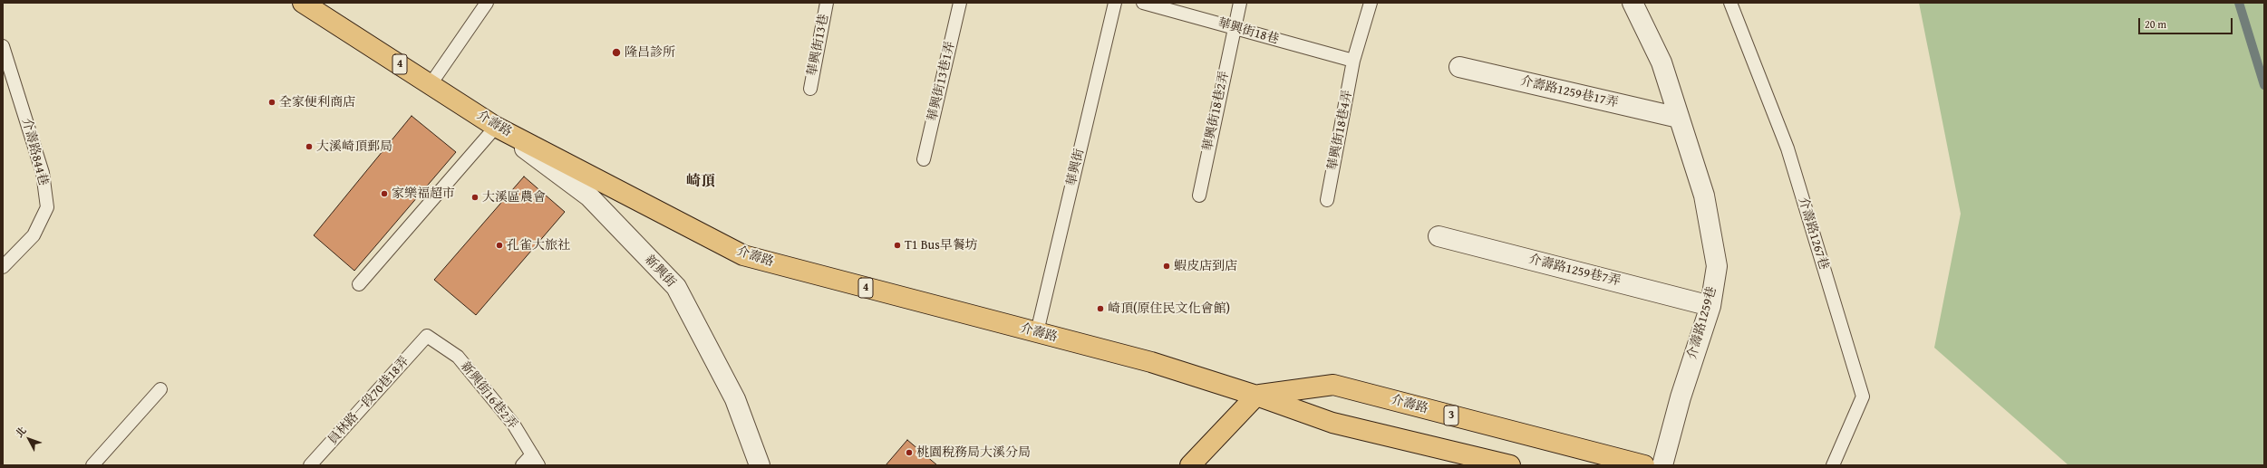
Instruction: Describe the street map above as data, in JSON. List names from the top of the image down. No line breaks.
{"streets":{"main road":["4","介壽路","3"],"street":["介壽路1259巷17弄","介壽路1259巷7弄","新興街","介壽路1259巷"],"lane":["華興街18巷","華興街13巷","華興街13巷1弄","華興街18巷2弄","華興街18巷4弄","介壽路844巷","華興街","介壽路1267巷","新興街16巷2弄","員林路一段70巷18弄"]},"crossings":[["華興街18巷","華興街18巷2弄"],["華興街18巷","華興街18巷4弄"],["介壽路1259巷17弄","介壽路1259巷"],["介壽路","華興街"],["介壽路","新興街"],["介壽路1259巷7弄","介壽路1259巷"],["新興街16巷2弄","員林路一段70巷18弄"]],"districts":["崎頂"],"places":["隆昌診所","全家便利商店","大溪崎頂郵局","家樂福超市","大溪區農會","孔雀大旅社","T1 Bus早餐坊","蝦皮店到店","崎頂(原住民文化會館)","桃園稅務局大溪分局"],"scale_bar":"20 m","north":"top left"}
